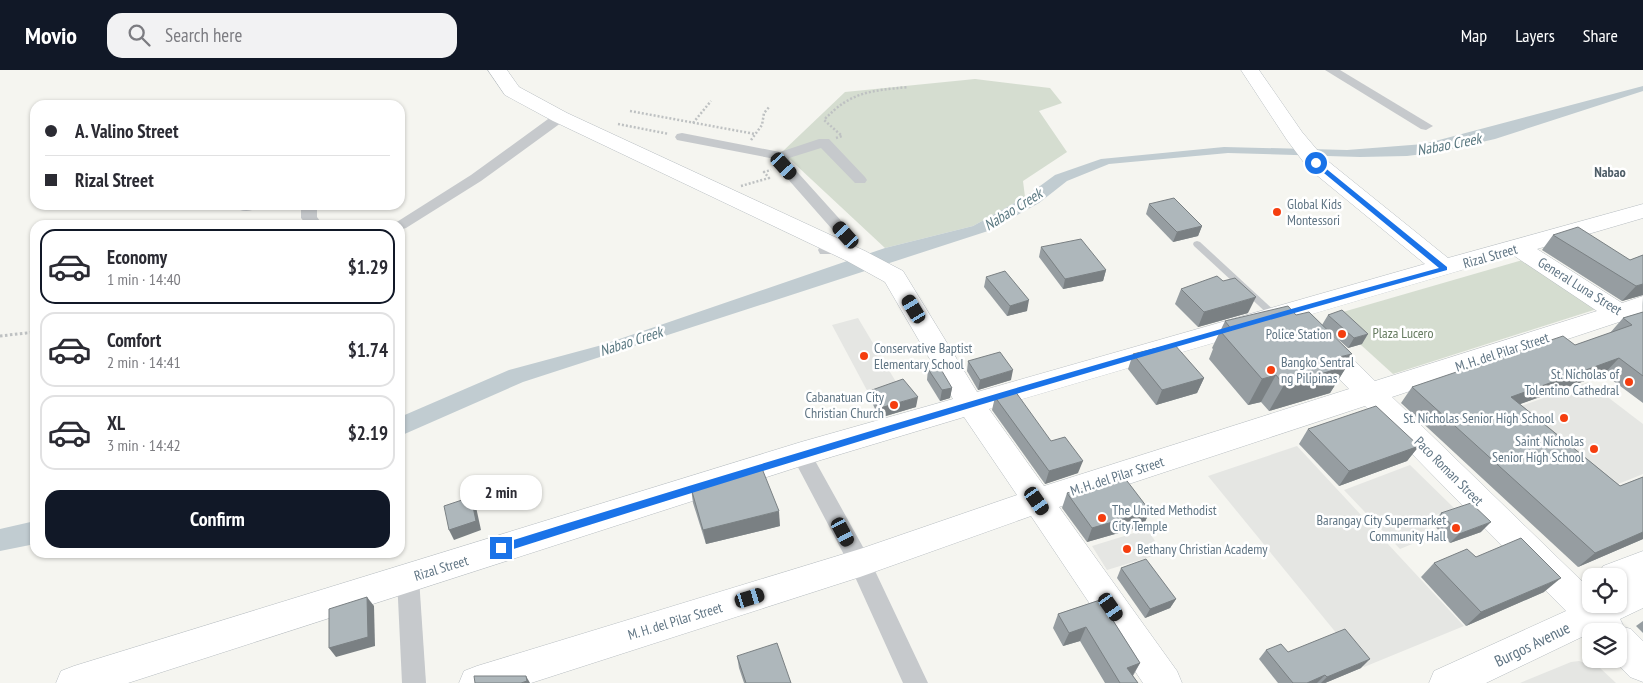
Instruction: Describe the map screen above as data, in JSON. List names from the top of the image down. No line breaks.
{"streets":{"main road":["Rizal Street","General Luna Street","M. H. del Pilar Street","Paco Roman Street","Burgos Avenue"]},"crossings":[["Rizal Street","General Luna Street"],["Rizal Street","Paco Roman Street"],["General Luna Street","M. H. del Pilar Street"],["M. H. del Pilar Street","Paco Roman Street"]],"districts":["Nabao"],"water":["Nabao Creek"],"parks":["Plaza Lucero"],"places":["Global Kids Montessori","Police Station","Conservative Baptist Elementary School","Bangko Sentral ng Pilipinas","St. Nicholas of Tolentino Cathedral","Cabanatuan City Christian Church","St. Nicholas Senior High School","Saint Nicholas Senior High School","The United Methodist City Temple","Barangay City Supermarket Community Hall","Bethany Christian Academy"],"page":{"header":"Movio","search":"Search here","nav":["Map","Layers","Share"],"banner":["A. Valino Street","Rizal Street"],"list":[{"name":"Economy","note":"1 min · 14:40","value":"$1.29"},{"name":"Comfort","note":"2 min · 14:41","value":"$1.74"},{"name":"XL","note":"3 min · 14:42","value":"$2.19"}],"bubble":"2 min","buttons":"Confirm"}}
